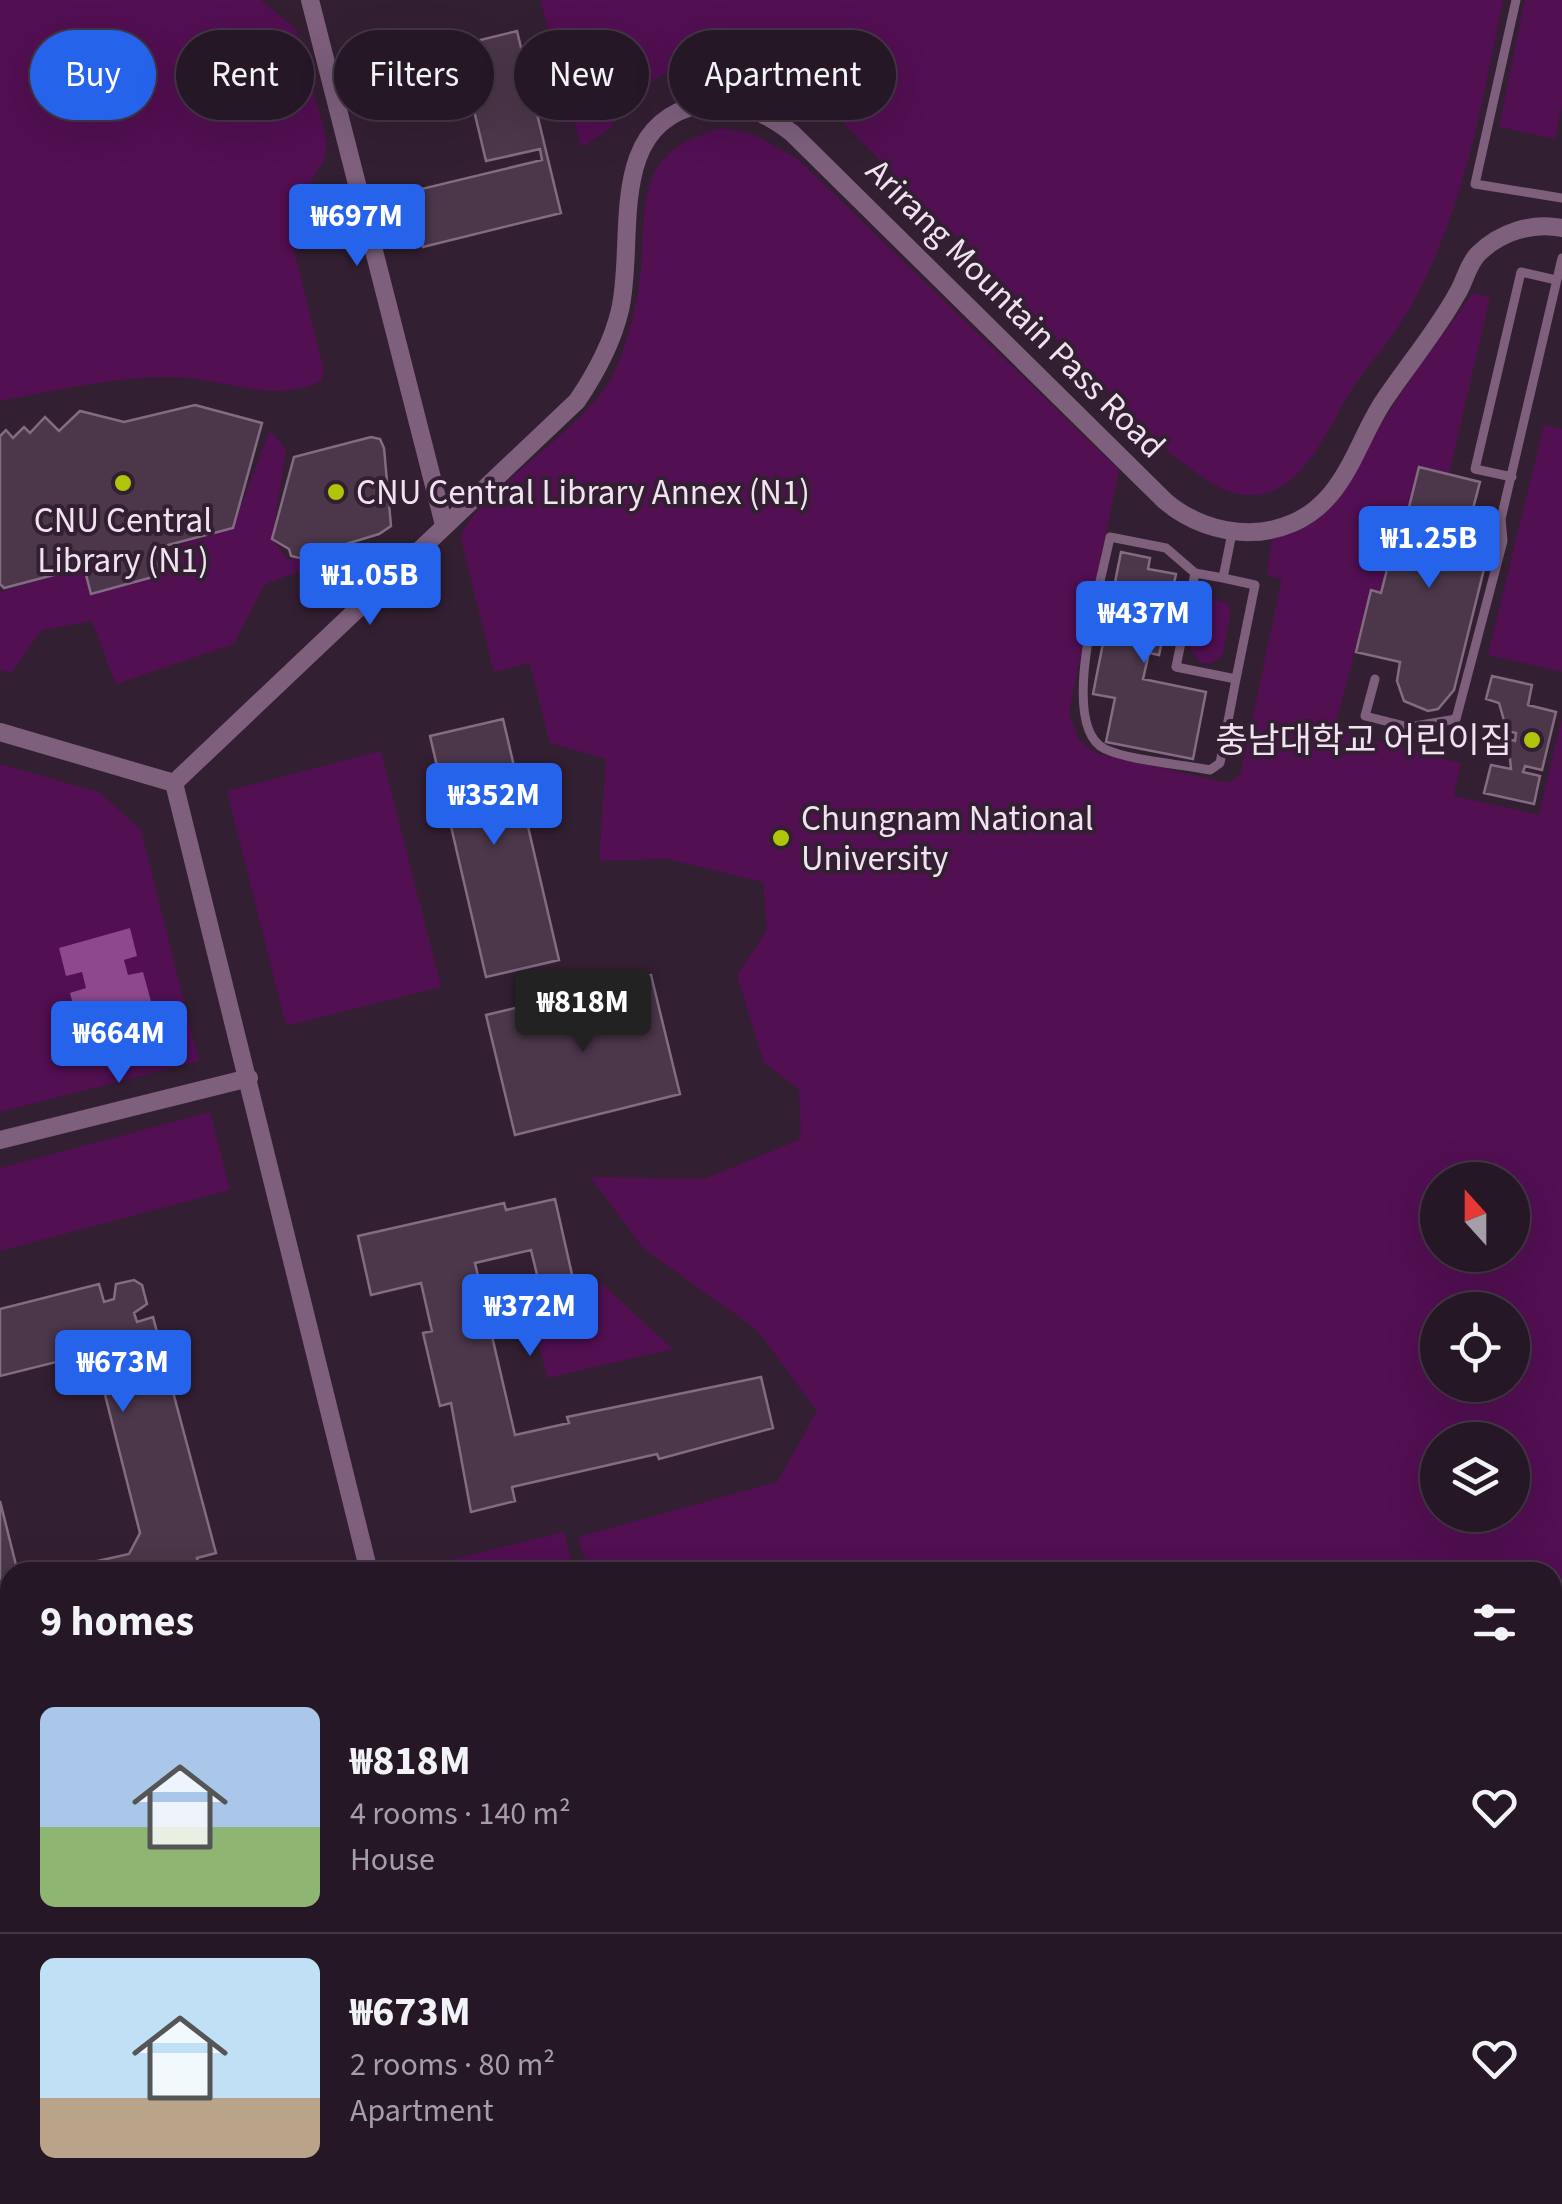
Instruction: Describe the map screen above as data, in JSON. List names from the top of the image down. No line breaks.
{"streets":{"street":["Arirang Mountain Pass Road"]},"places":["CNU Central Library (N1)","CNU Central Library Annex (N1)","충남대학교 어린이집","Chungnam National University"],"north":"top","page":{"chip":["Buy","Rent","Filters","New","Apartment"],"price":["₩697M","₩1.25B","₩1.05B","₩437M","₩352M","₩818M","₩664M","₩372M","₩673M"],"heading":"9 homes","list":[{"name":"₩818M","note":"4 rooms · 140 m² · House"},{"name":"₩673M","note":"2 rooms · 80 m² · Apartment"}]}}
